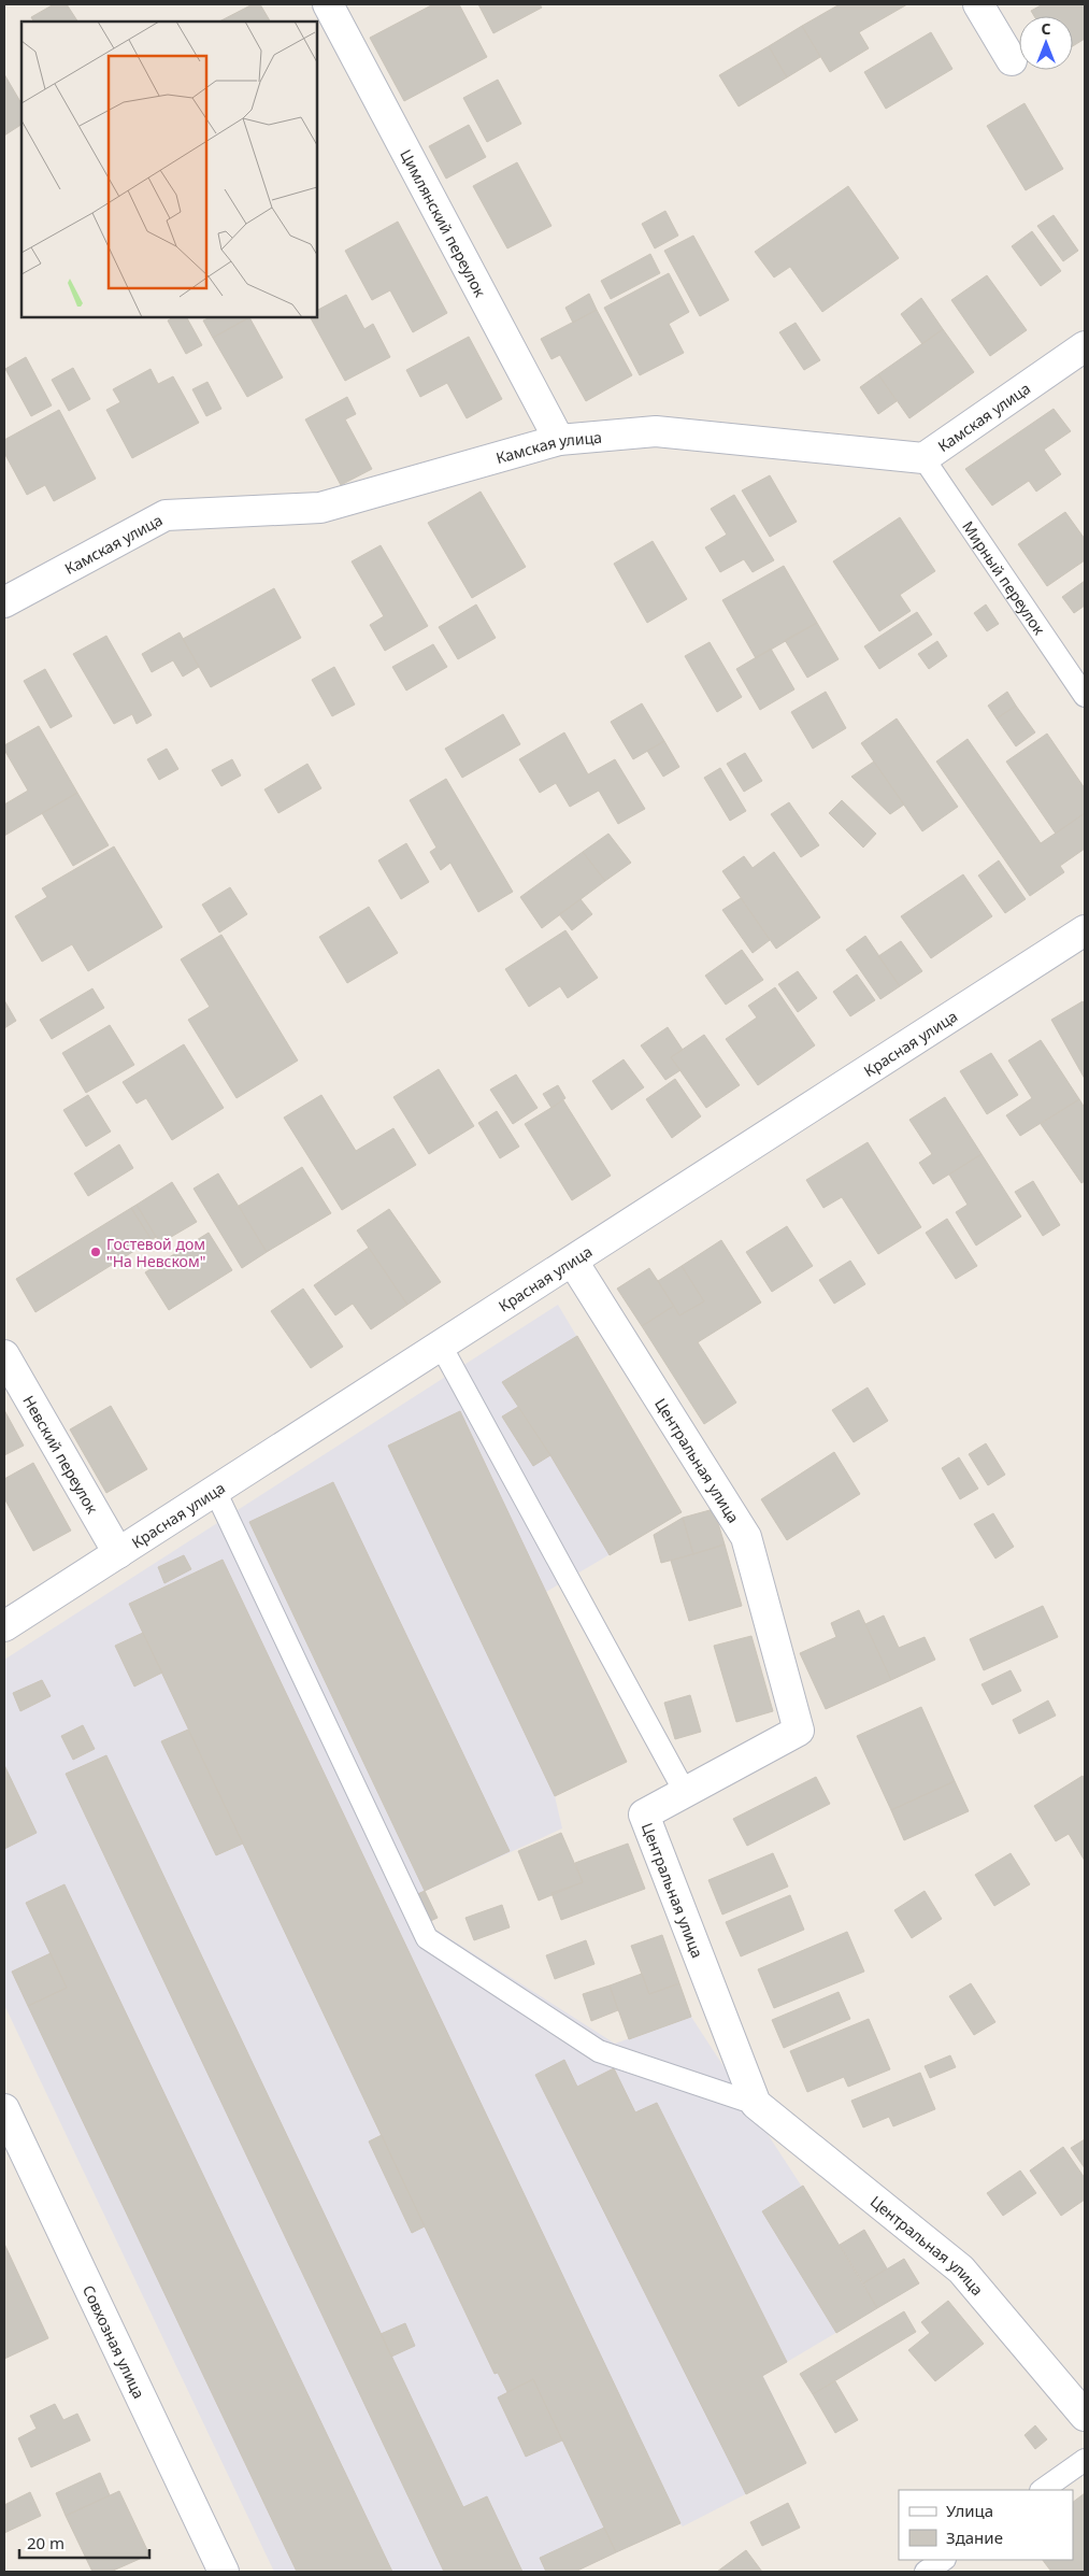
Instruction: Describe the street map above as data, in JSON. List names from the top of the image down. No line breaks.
{"streets":{"street":["Цимлянский переулок","Камская улица","Красная улица","Невский переулок","Центральная улица","Совхозная улица"],"lane":["Мирный переулок"]},"crossings":[["Цимлянский переулок","Камская улица"],["Камская улица","Мирный переулок"],["Красная улица","Невский переулок"],["Красная улица","Центральная улица"]],"places":["Гостевой дом \"На Невском\""],"legend":["Улица","Здание"],"scale_bar":"20 m","north":"top"}
